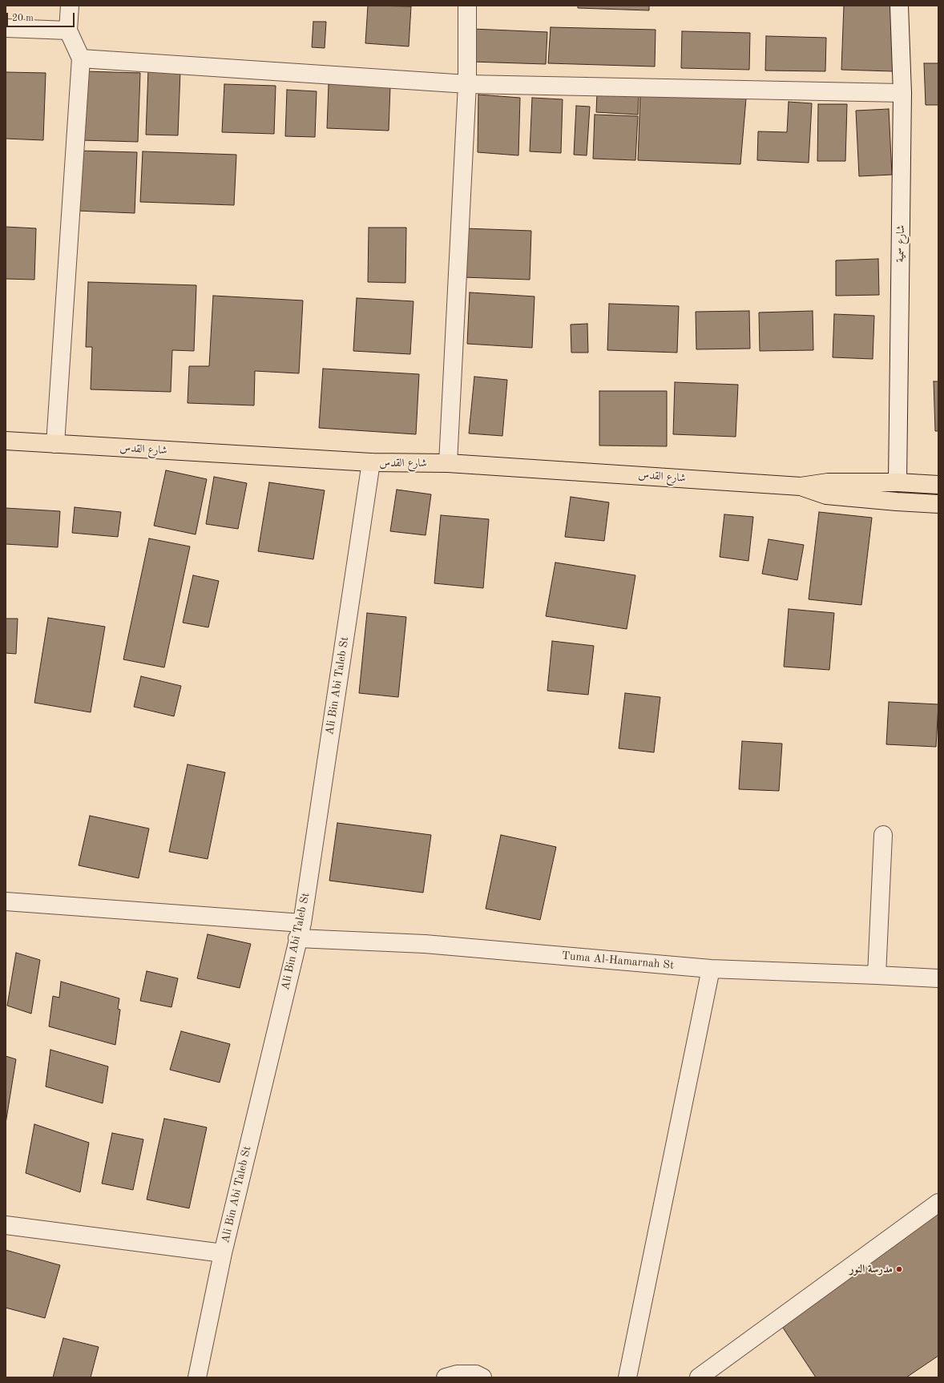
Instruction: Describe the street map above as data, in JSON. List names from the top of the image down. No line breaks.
{"streets":{"main road":["شارع القدس"],"street":["شارع سمية","Ali Bin Abi Taleb St","Tuma Al-Hamarnah St"]},"crossings":[["شارع سمية","شارع القدس"],["شارع القدس","Ali Bin Abi Taleb St"],["Ali Bin Abi Taleb St","Tuma Al-Hamarnah St"]],"places":["مدرسة النور"],"scale_bar":"20 m"}
